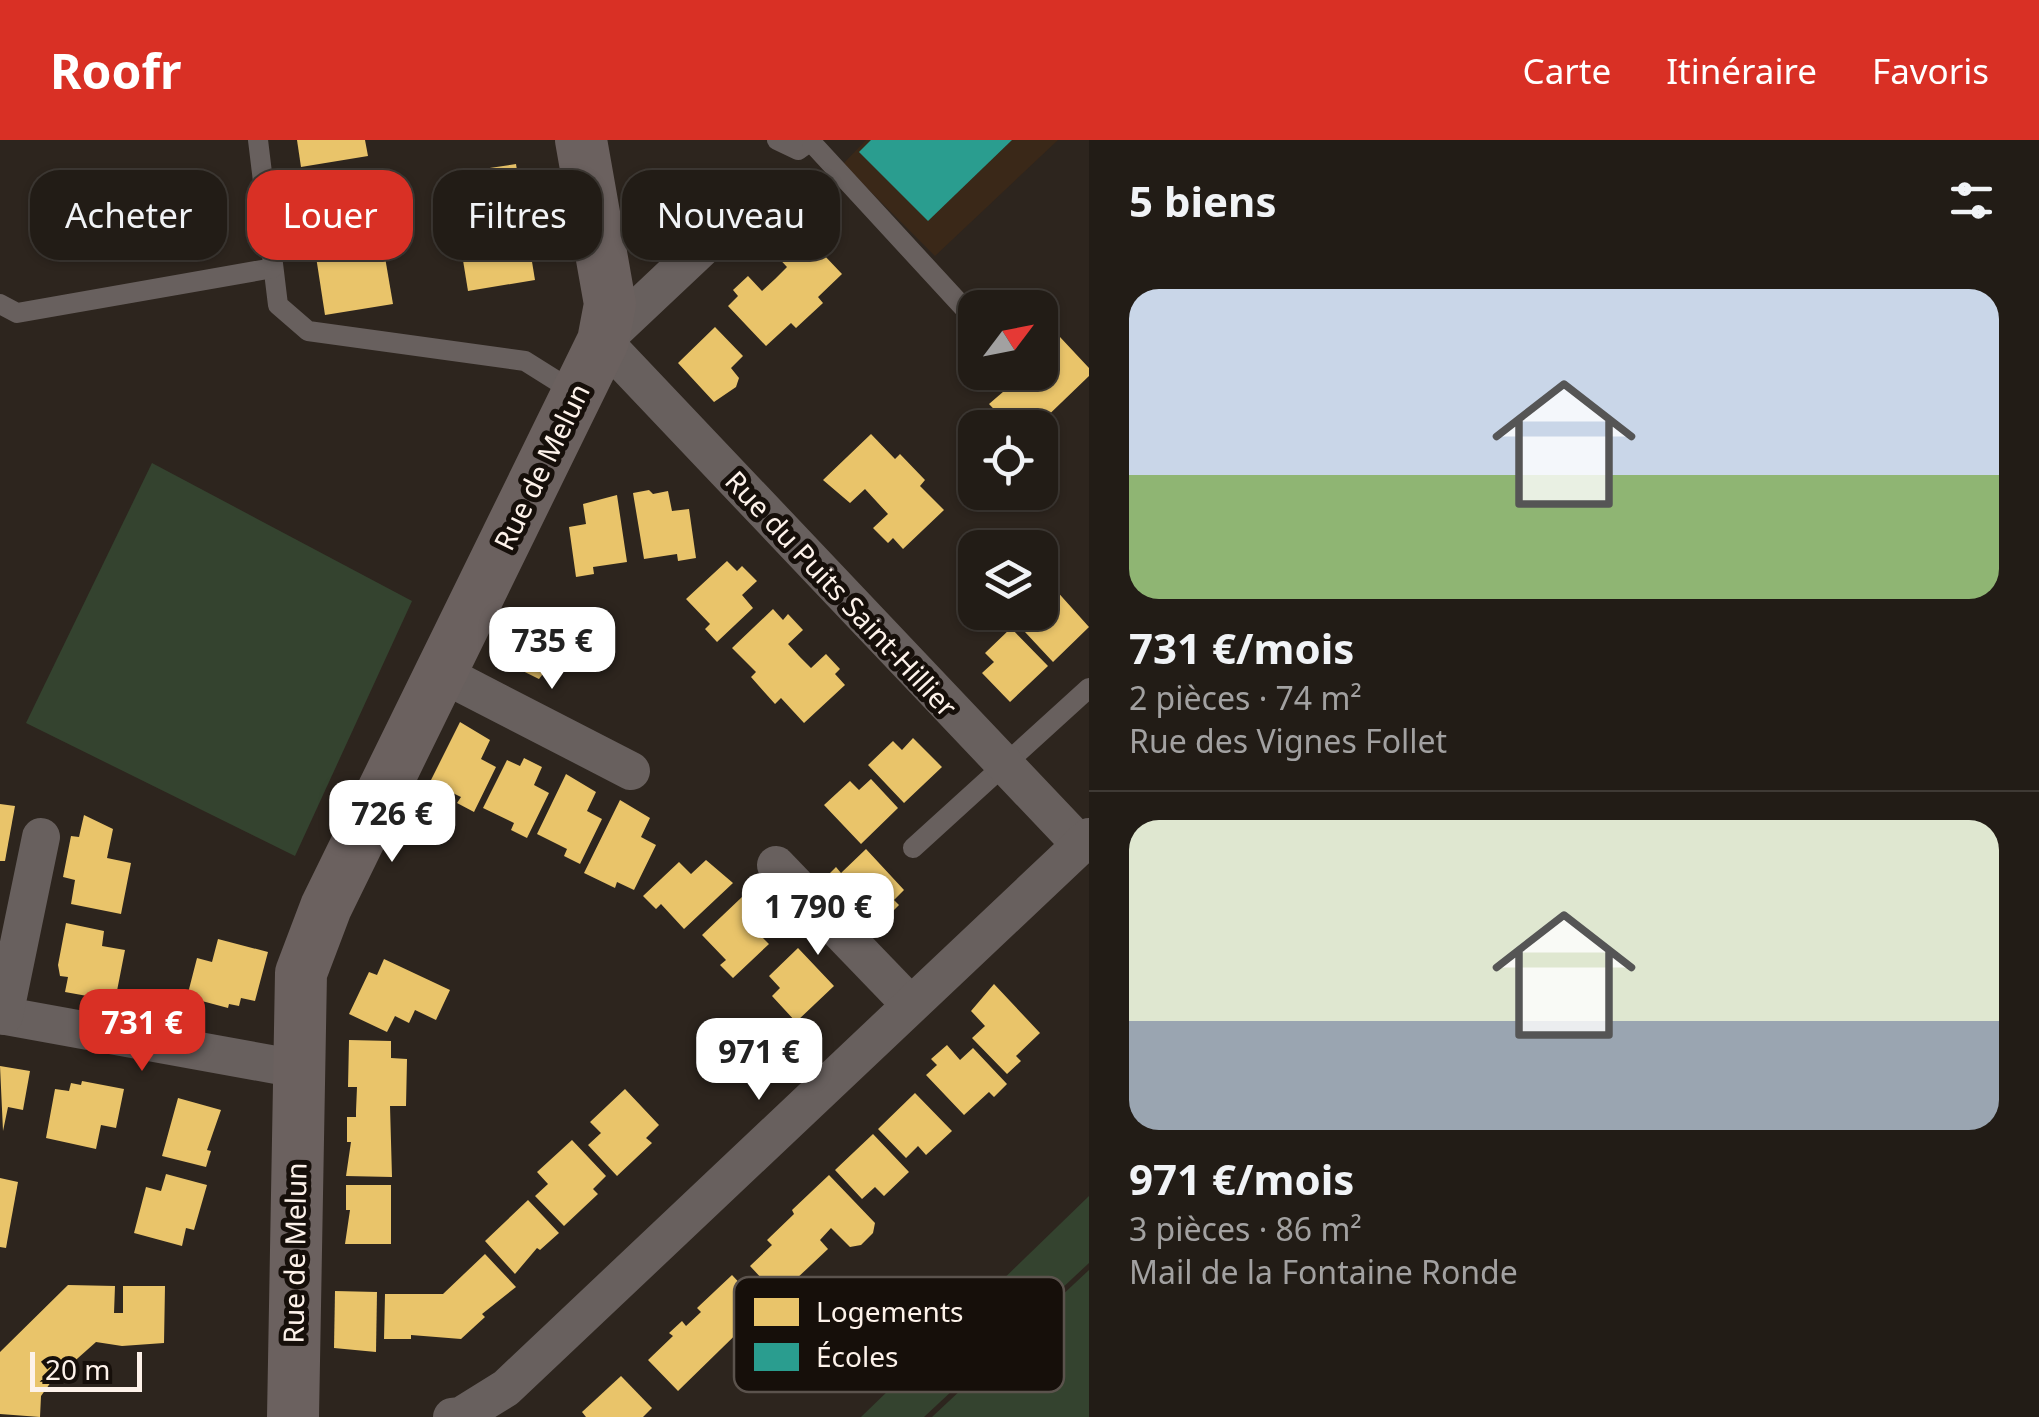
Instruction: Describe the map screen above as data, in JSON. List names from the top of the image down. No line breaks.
{"streets":{"street":["Rue de Melun","Rue du Puits Saint-Hillier"]},"crossings":[["Rue de Melun","Rue du Puits Saint-Hillier"]],"legend":["Logements","Écoles"],"scale_bar":"20 m","north":"top right","page":{"header":"Roofr","nav":["Carte","Itinéraire","Favoris"],"heading":"5 biens","chip":["Acheter","Louer","Filtres","Nouveau"],"list":[{"name":"731 €/mois","note":"2 pièces · 74 m² · Rue des Vignes Follet"},{"name":"971 €/mois","note":"3 pièces · 86 m² · Mail de la Fontaine Ronde"}],"price":["735 €","726 €","1 790 €","731 €","971 €"],"scale":"20 m"}}
